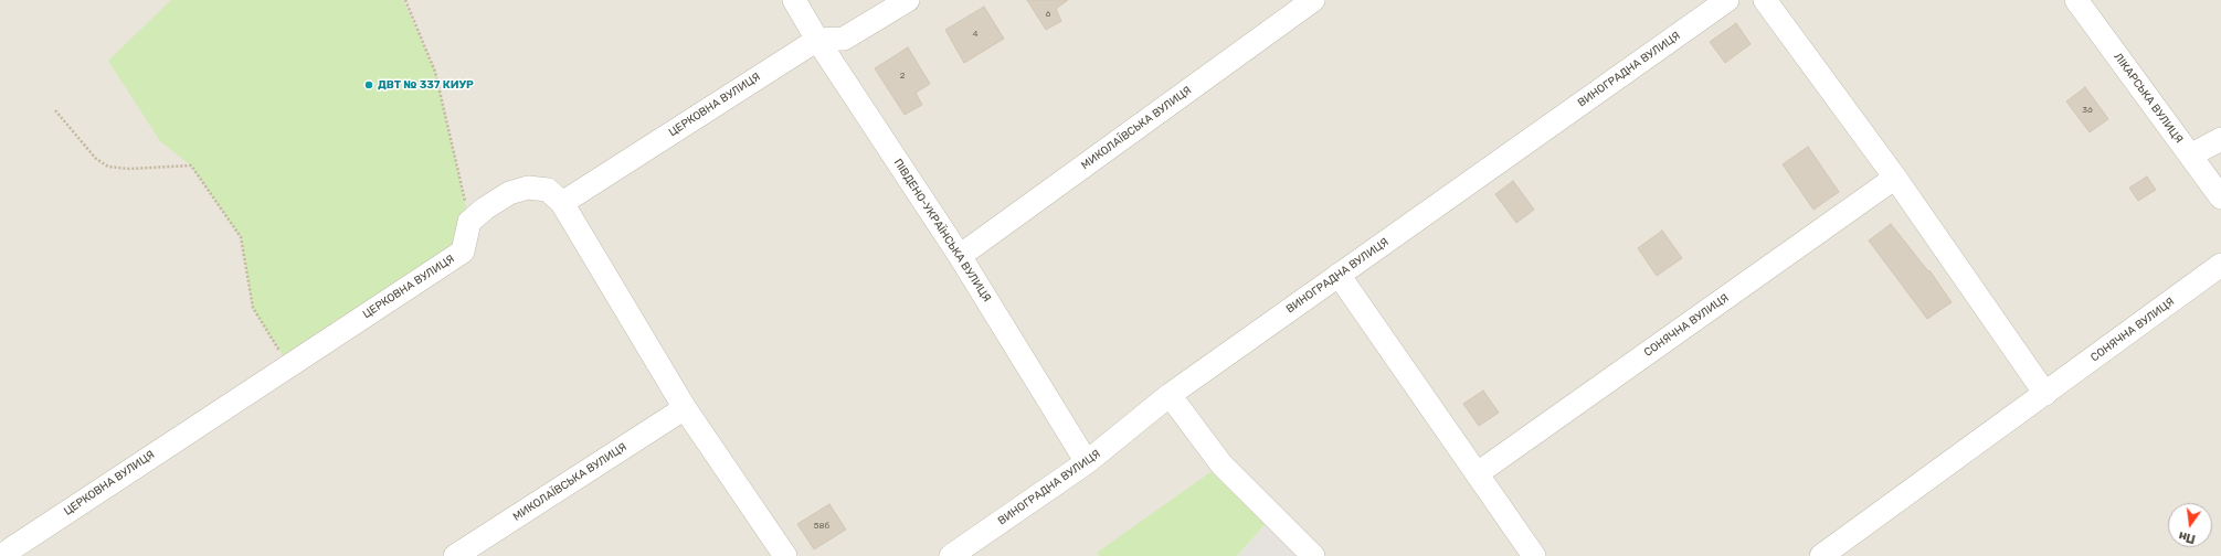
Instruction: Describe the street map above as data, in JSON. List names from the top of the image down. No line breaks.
{"streets":{"street":["ВИНОГРАДНА ВУЛИЦЯ","ЛІКАРСЬКА ВУЛИЦЯ","ЦЕРКОВНА ВУЛИЦЯ","МИКОЛАЇВСЬКА ВУЛИЦЯ","ПІВДЕНО-УКРАЇНСЬКА ВУЛИЦЯ","СОНЯЧНА ВУЛИЦЯ"]},"crossings":[["ВИНОГРАДНА ВУЛИЦЯ","ПІВДЕНО-УКРАЇНСЬКА ВУЛИЦЯ"],["ЦЕРКОВНА ВУЛИЦЯ","ПІВДЕНО-УКРАЇНСЬКА ВУЛИЦЯ"],["МИКОЛАЇВСЬКА ВУЛИЦЯ","ПІВДЕНО-УКРАЇНСЬКА ВУЛИЦЯ"]],"places":["ДВТ № 337 КИУР"],"house_numbers":["6","4","2","36","58б"],"north":"bottom"}
